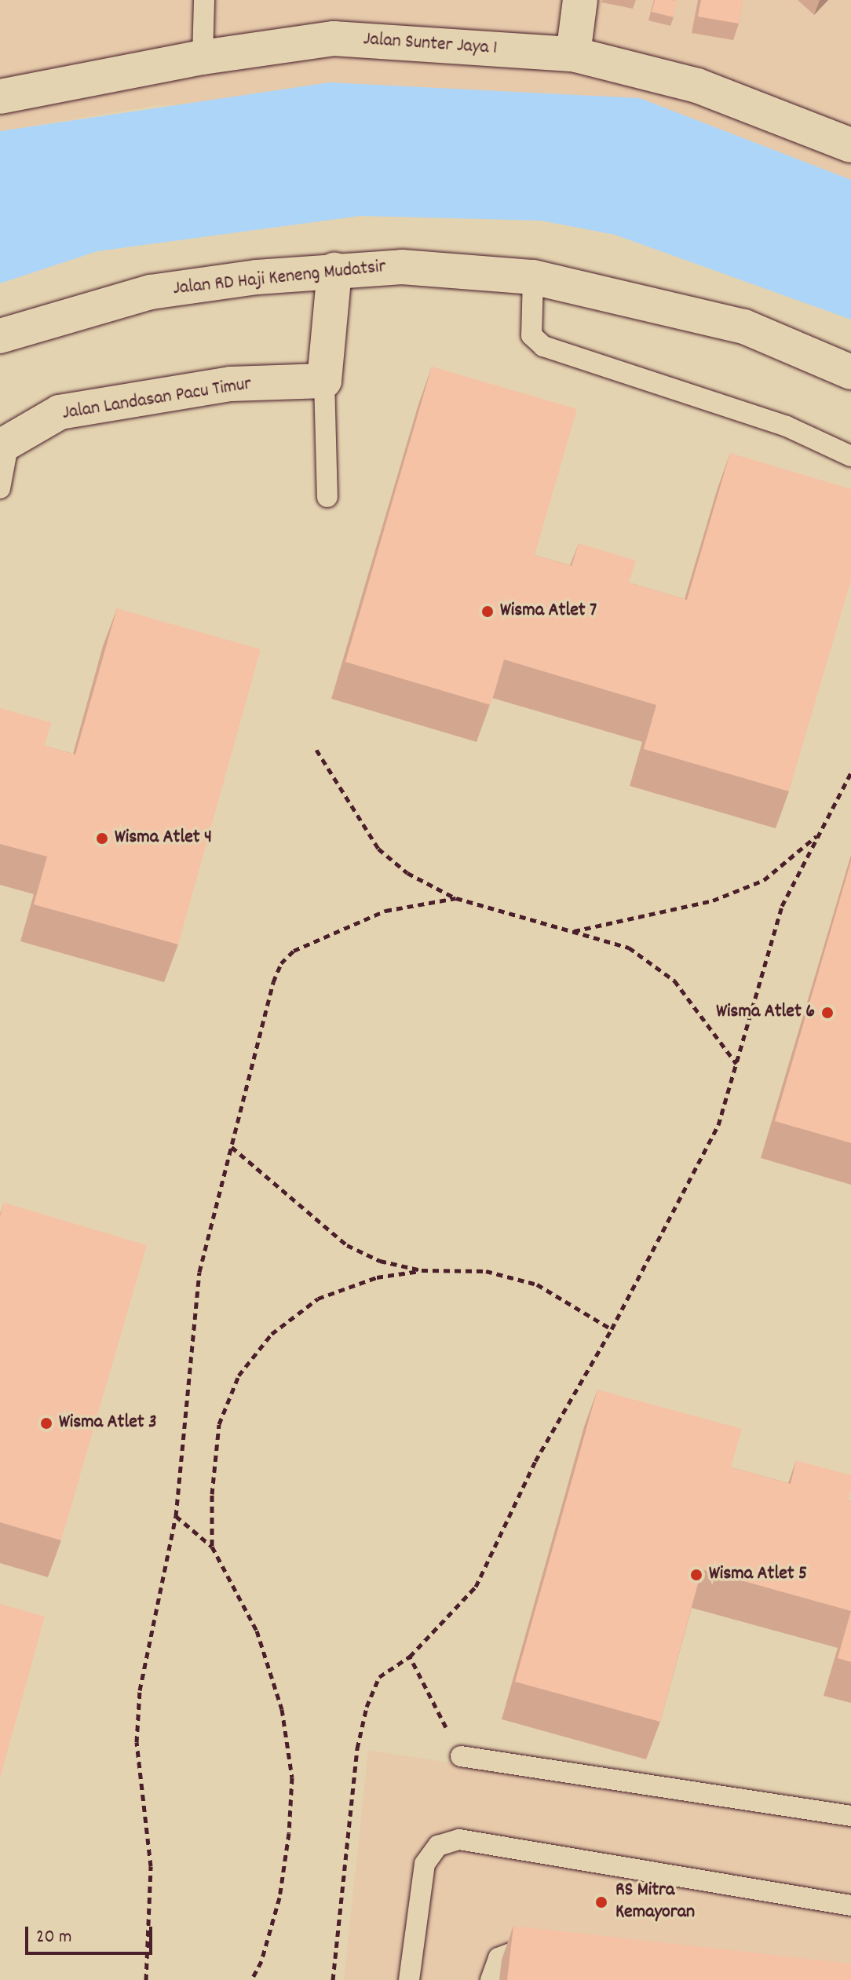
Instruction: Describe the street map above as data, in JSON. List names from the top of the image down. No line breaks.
{"streets":{"street":["Jalan Sunter Jaya 1","Jalan RD Haji Keneng Mudatsir","Jalan Landasan Pacu Timur"]},"places":["Wisma Atlet 7","Wisma Atlet 4","Wisma Atlet 6","Wisma Atlet 3","Wisma Atlet 5","RS Mitra Kemayoran"],"scale_bar":"20 m"}
